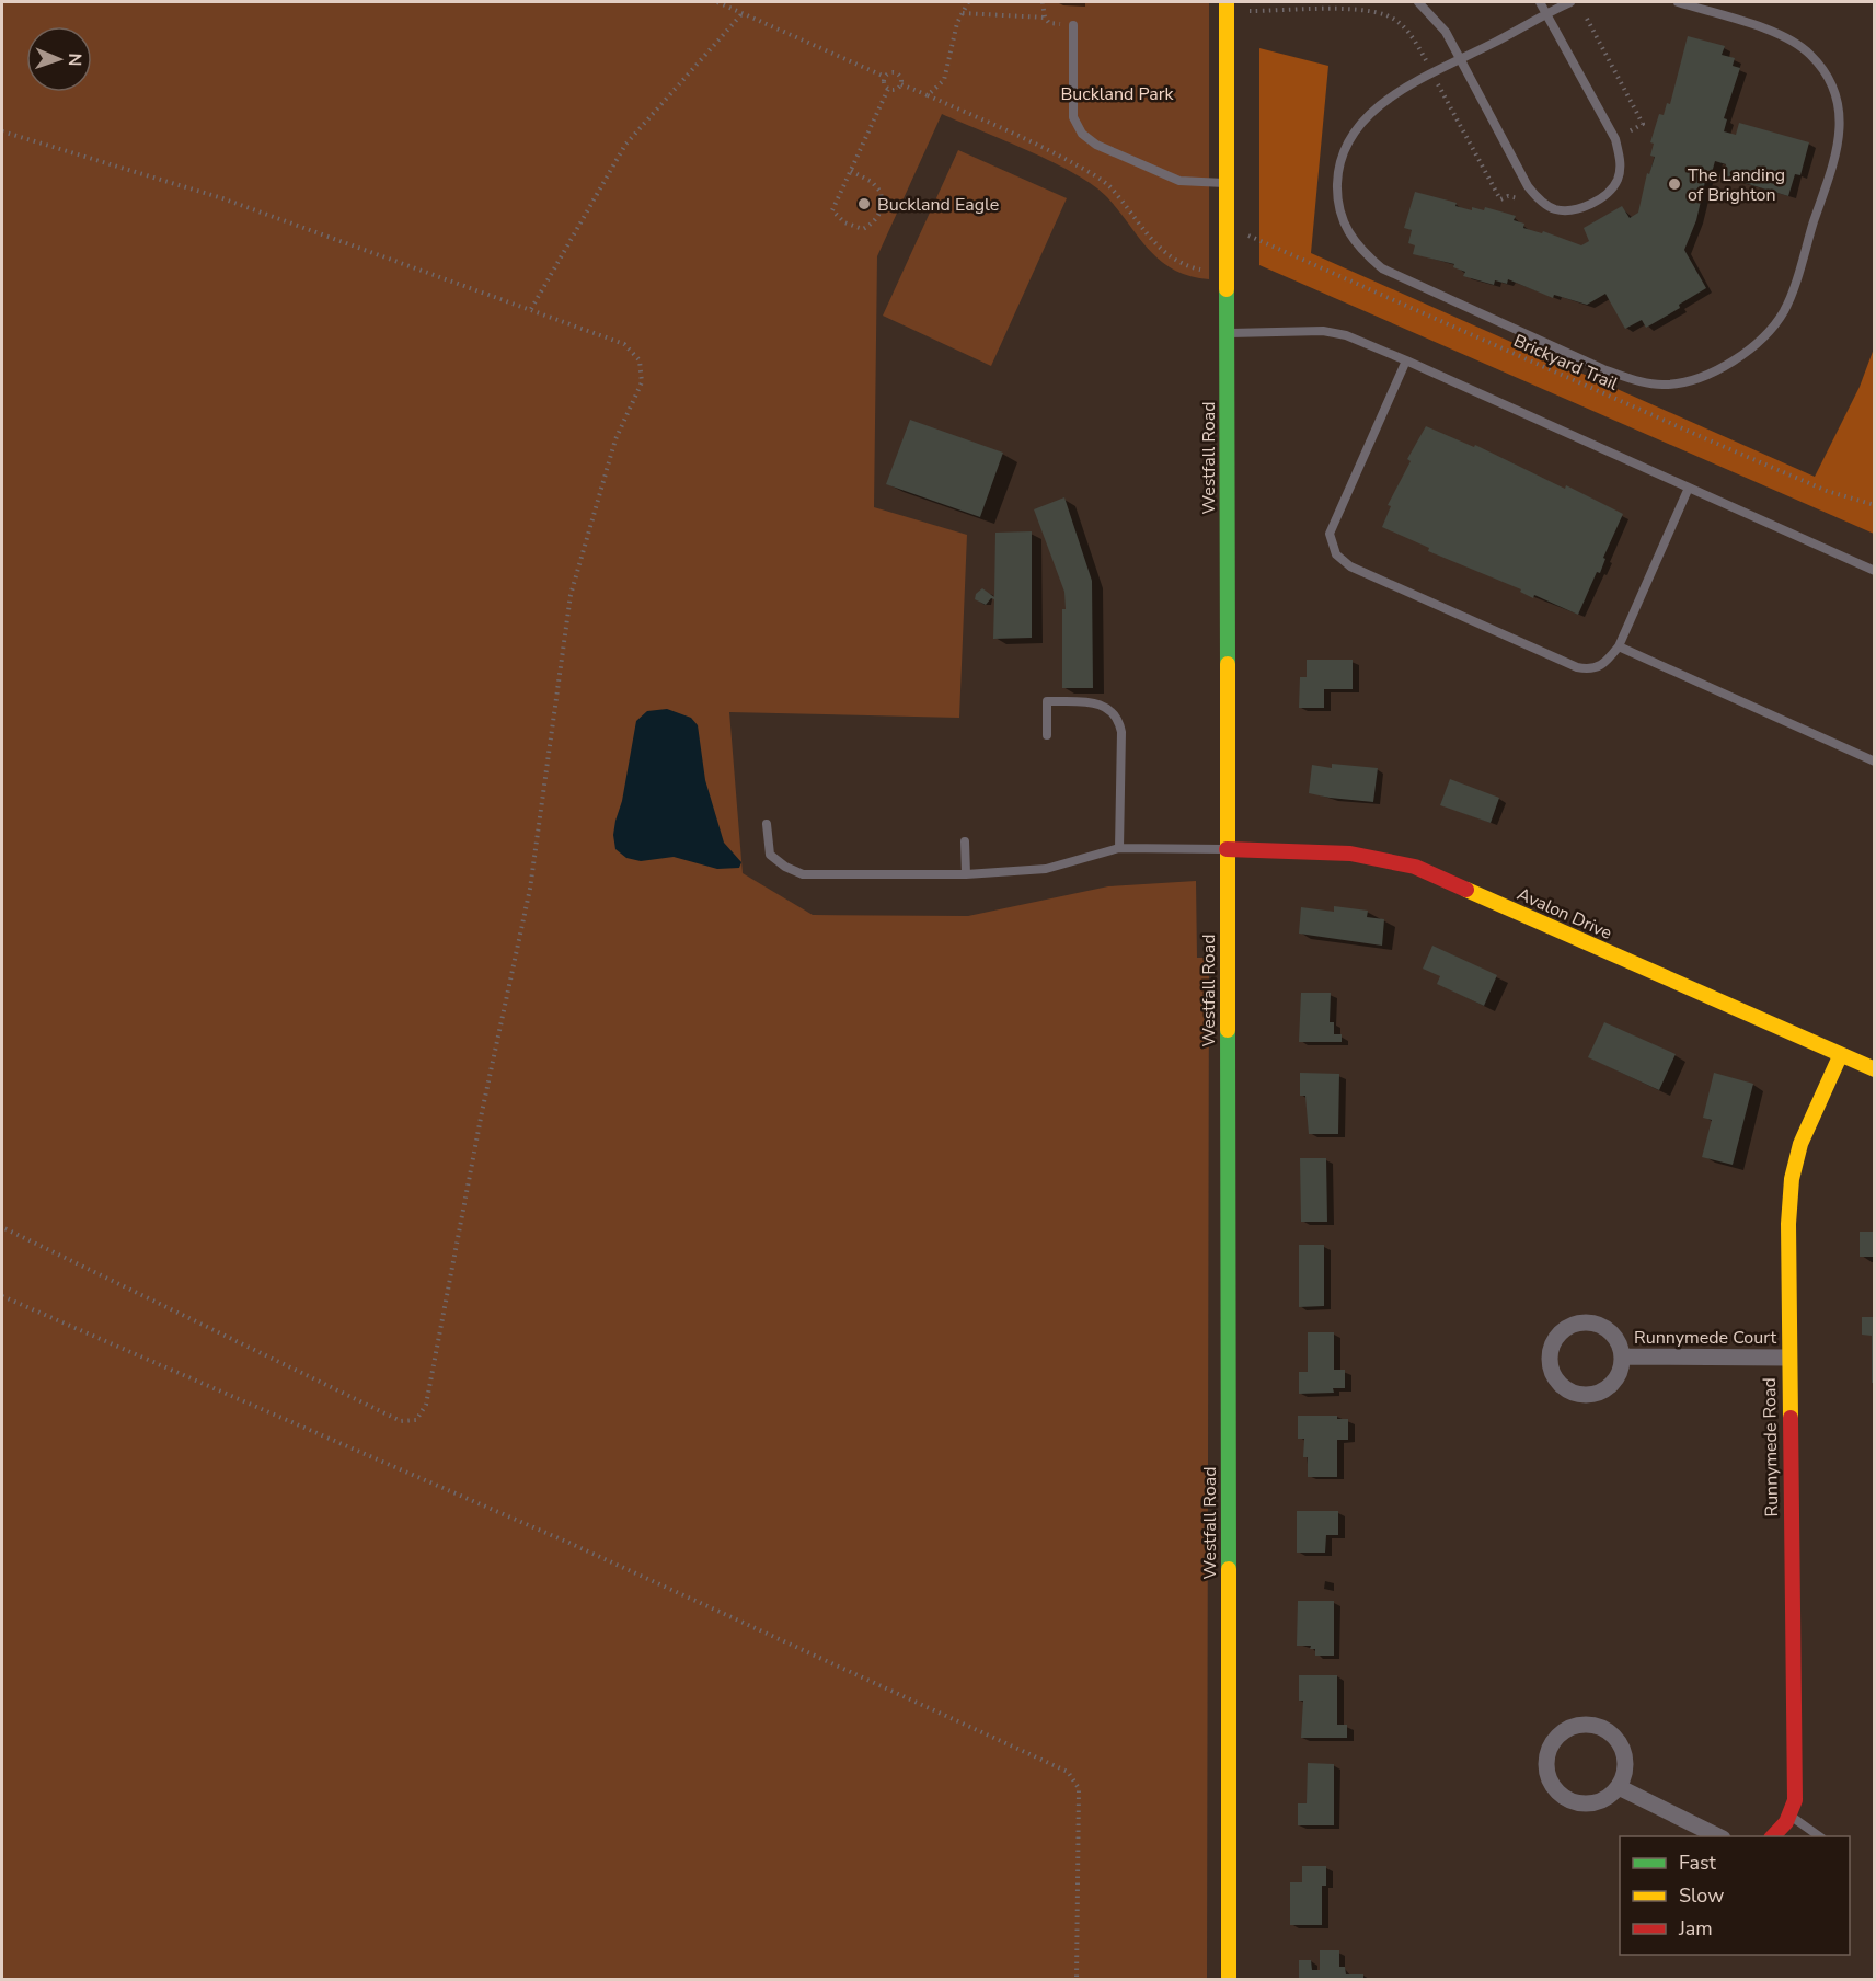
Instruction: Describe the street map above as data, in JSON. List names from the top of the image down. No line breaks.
{"streets":{"street":["Westfall Road","Avalon Drive","Runnymede Court","Runnymede Road"],"path":["Brickyard Trail"]},"crossings":[["Westfall Road","Avalon Drive"],["Avalon Drive","Runnymede Road"],["Runnymede Court","Runnymede Road"]],"parks":["Buckland Park"],"places":["The Landing of Brighton","Buckland Eagle"],"legend":["Fast","Slow","Jam"],"north":"right"}
